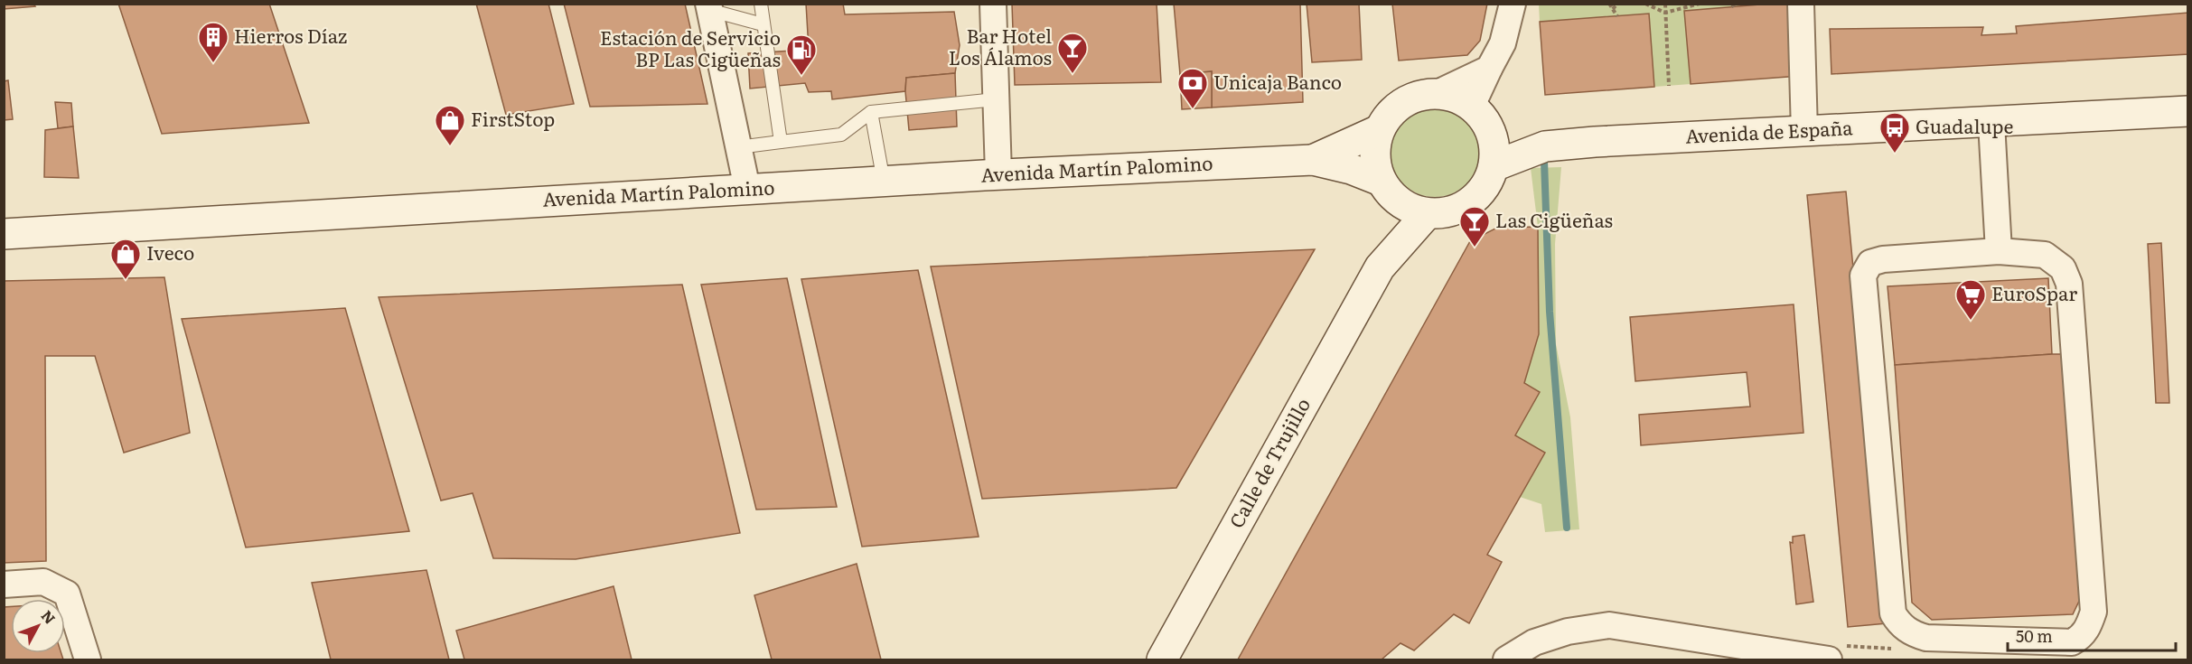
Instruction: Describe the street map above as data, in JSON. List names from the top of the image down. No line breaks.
{"streets":{"main road":["Avenida de España","Avenida Martín Palomino","Calle de Trujillo"]},"crossings":[["Avenida de España","Avenida Martín Palomino"]],"places":{"building":["Hierros Díaz"],"bar":["Bar Hotel Los Álamos","Las Cigüeñas"],"fuel station":["Estación de Servicio BP Las Cigüeñas"],"bank":["Unicaja Banco"],"shop":["FirstStop","Iveco"],"bus stop":["Guadalupe"],"supermarket":["EuroSpar"]},"scale_bar":"50 m","north":"top right"}
